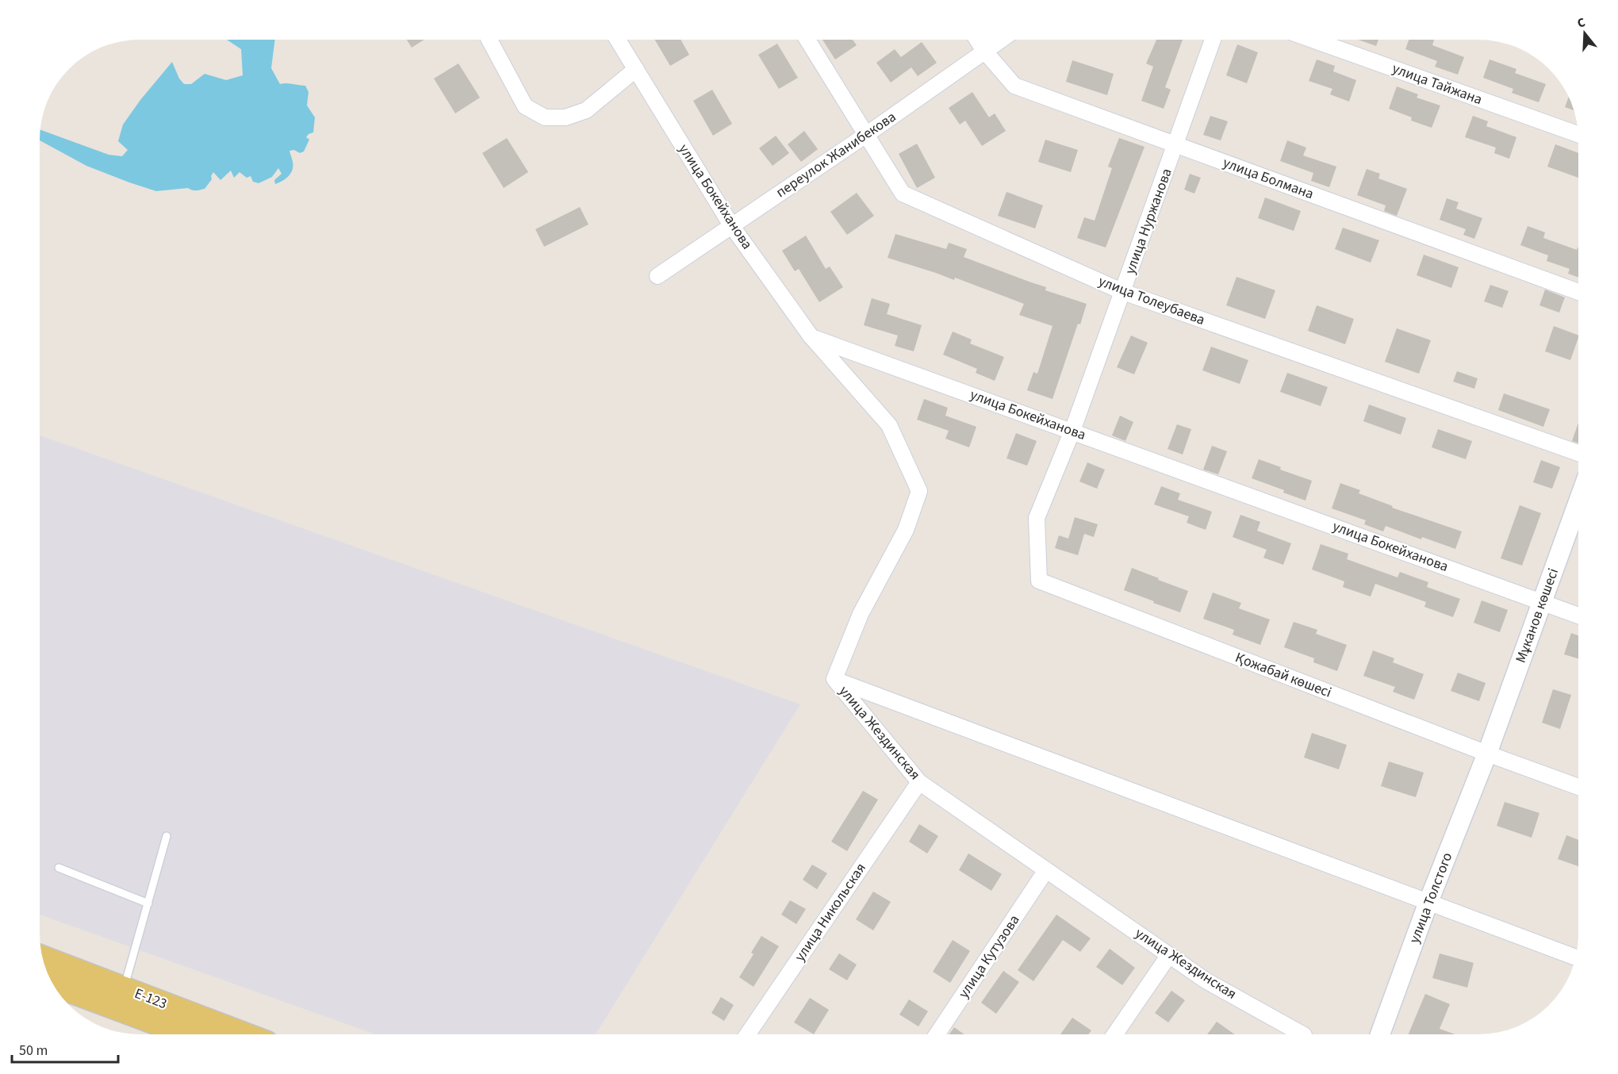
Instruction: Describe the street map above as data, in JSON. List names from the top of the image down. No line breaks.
{"streets":{"main road":["Е-123"],"street":["улица Тайжана","переулок Жанибекова","улица Болмана","улица Бокейханова","улица Нуржанова","улица Толеубаева","Мұканов көшесі","Қожабай көшесі","улица Жездинская","улица Толстого","улица Никольская","улица Кутузова"]},"crossings":[["переулок Жанибекова","улица Болмана"],["переулок Жанибекова","улица Бокейханова"],["переулок Жанибекова","улица Толеубаева"],["улица Болмана","улица Нуржанова"],["улица Бокейханова","улица Нуржанова"],["улица Бокейханова","Мұканов көшесі"],["улица Бокейханова","улица Жездинская"],["улица Нуржанова","улица Толеубаева"],["улица Нуржанова","Қожабай көшесі"],["Мұканов көшесі","Қожабай көшесі"],["Мұканов көшесі","улица Толстого"],["Қожабай көшесі","улица Толстого"],["улица Жездинская","улица Никольская"],["улица Жездинская","улица Кутузова"]],"scale_bar":"50 m","north":"top"}
